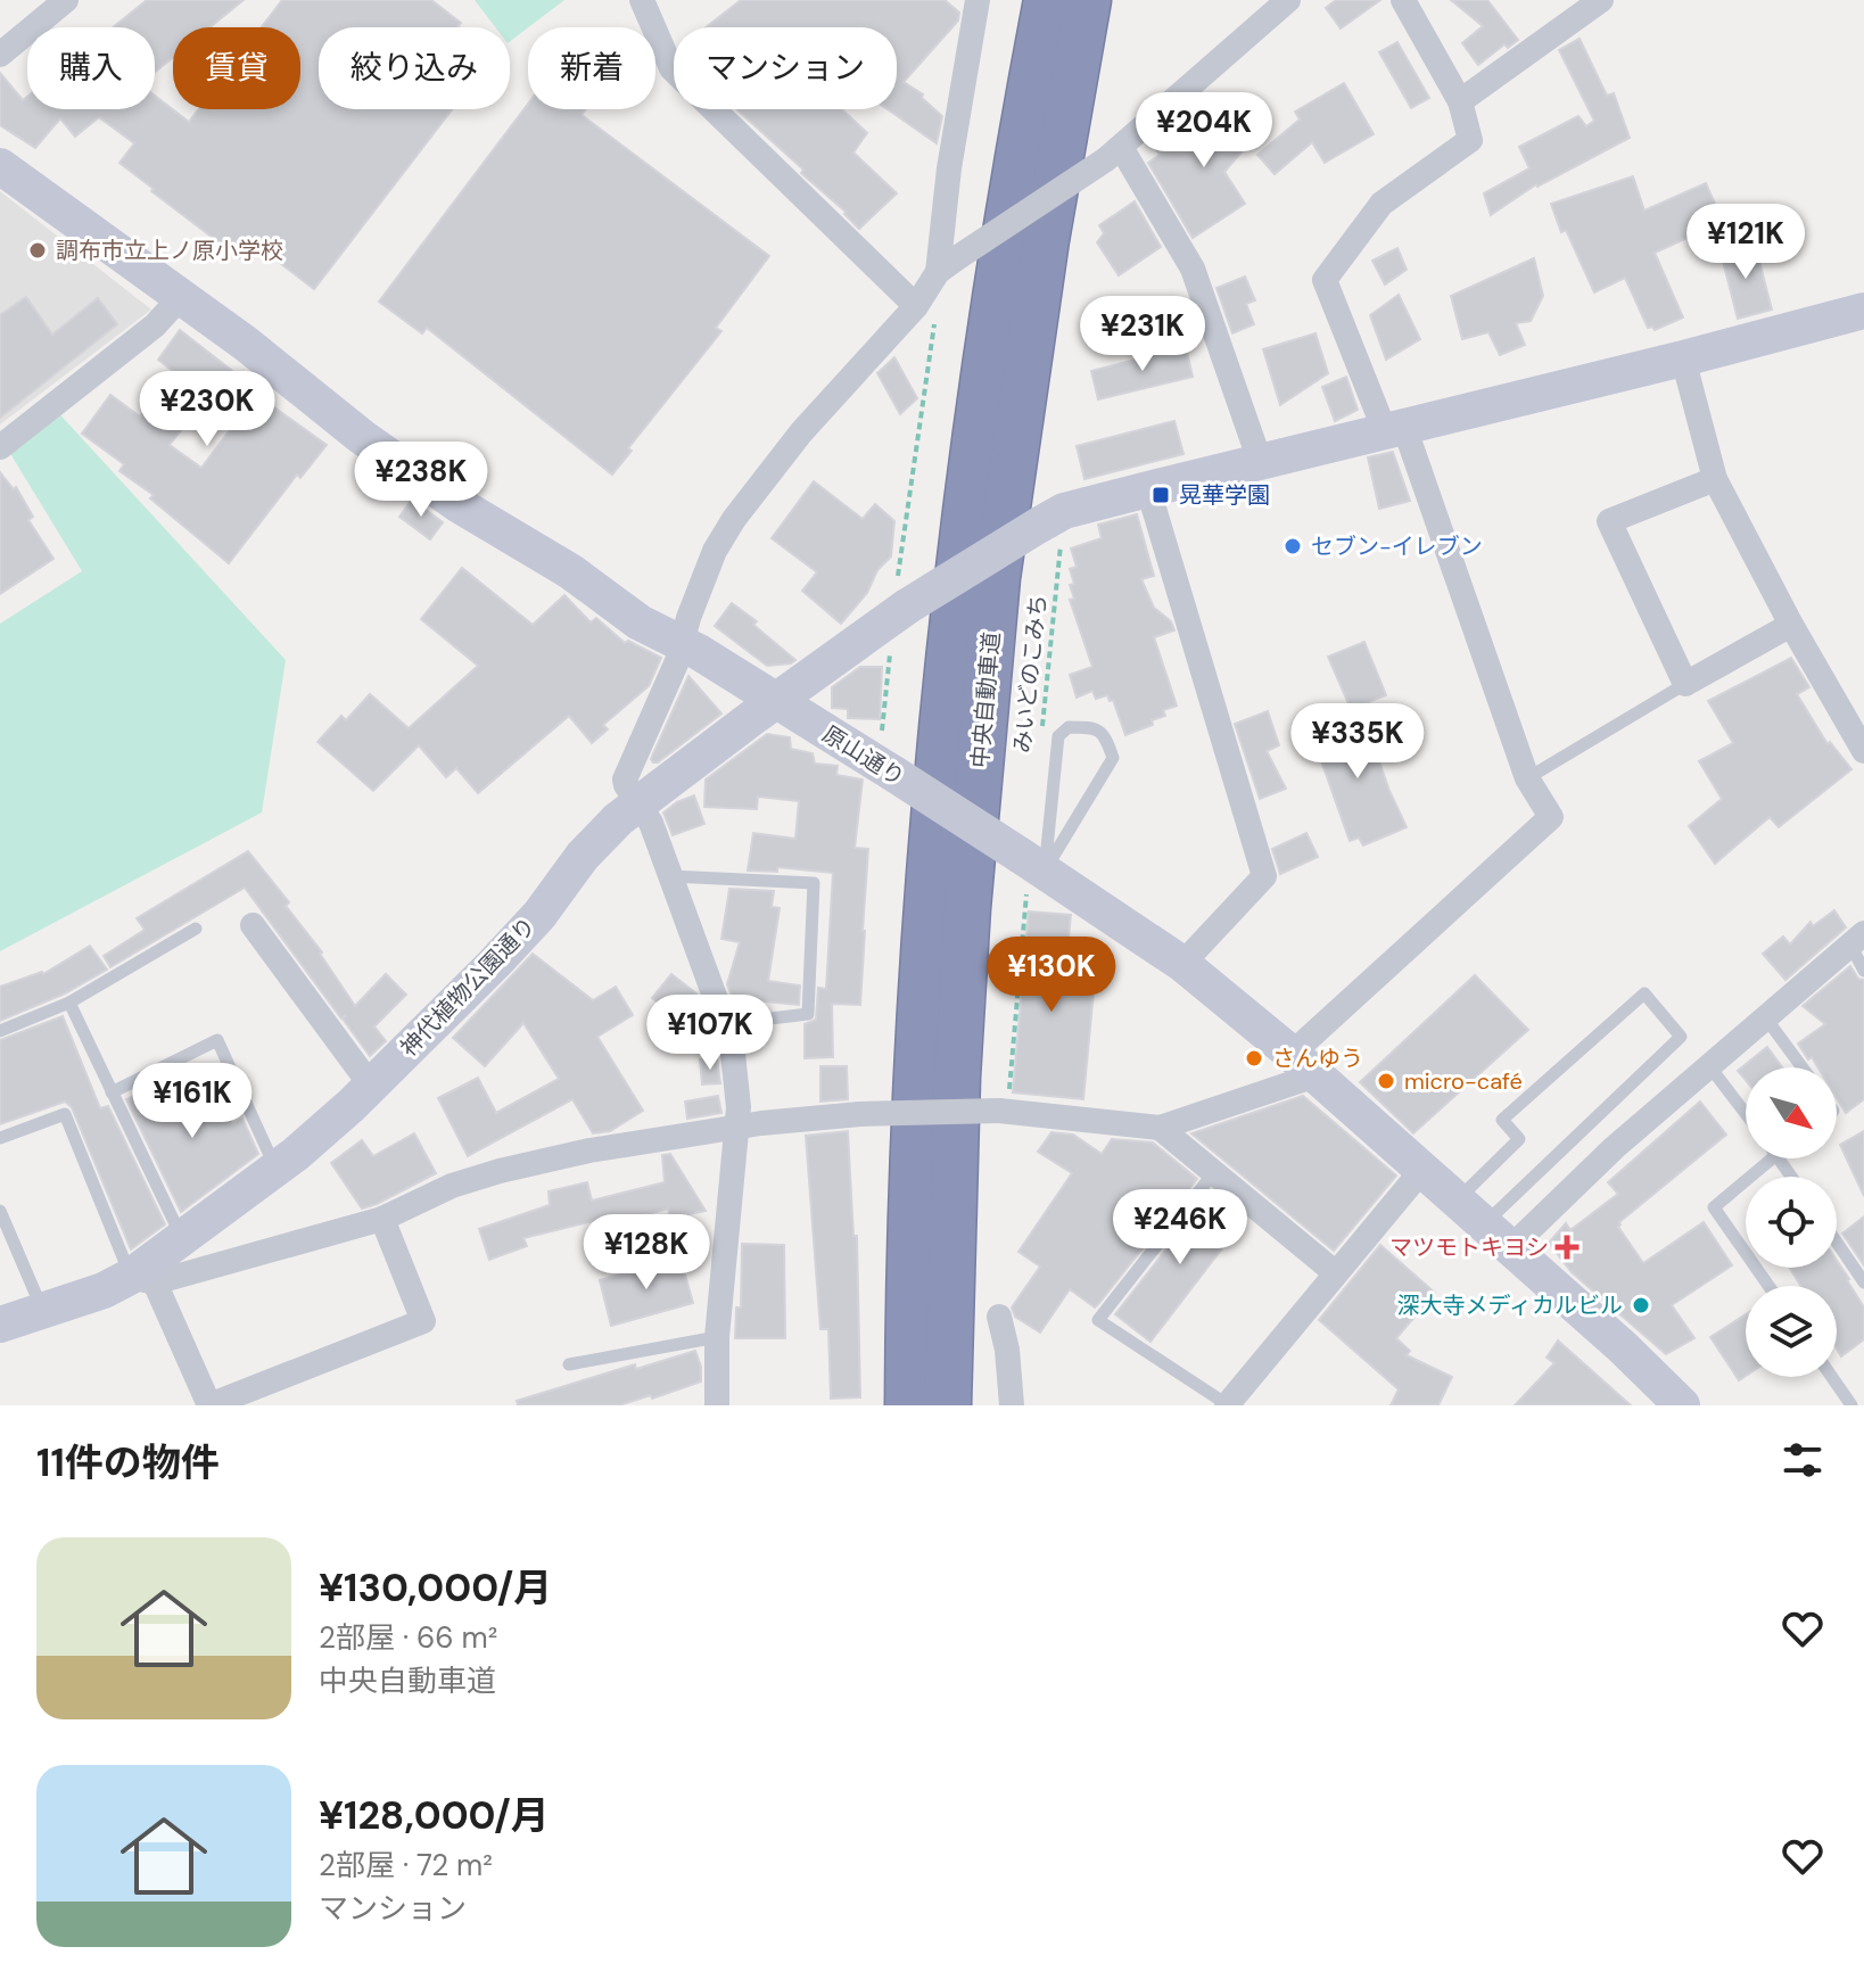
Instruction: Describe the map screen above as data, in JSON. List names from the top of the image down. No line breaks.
{"streets":{"highway":["中央自動車道"],"street":["原山通り","神代植物公園通り"],"path":["みいどのこみち"]},"crossings":[["みいどのこみち","神代植物公園通り"],["原山通り","神代植物公園通り"]],"places":{"other":["調布市立上ノ原小学校","セブン-イレブン","さんゆう","micro-café","深大寺メディカルビル"],"transit":["晃華学園"],"health":["マツモトキヨシ"]},"north":"bottom right","page":{"chip":["購入","賃貸","絞り込み","新着","マンション"],"price":["¥204K","¥121K","¥231K","¥230K","¥238K","¥335K","¥130K","¥107K","¥161K","¥246K","¥128K"],"heading":"11件の物件","list":[{"name":"¥130,000/月","note":"2部屋 · 66 m² · 中央自動車道"},{"name":"¥128,000/月","note":"2部屋 · 72 m² · マンション"}]}}
